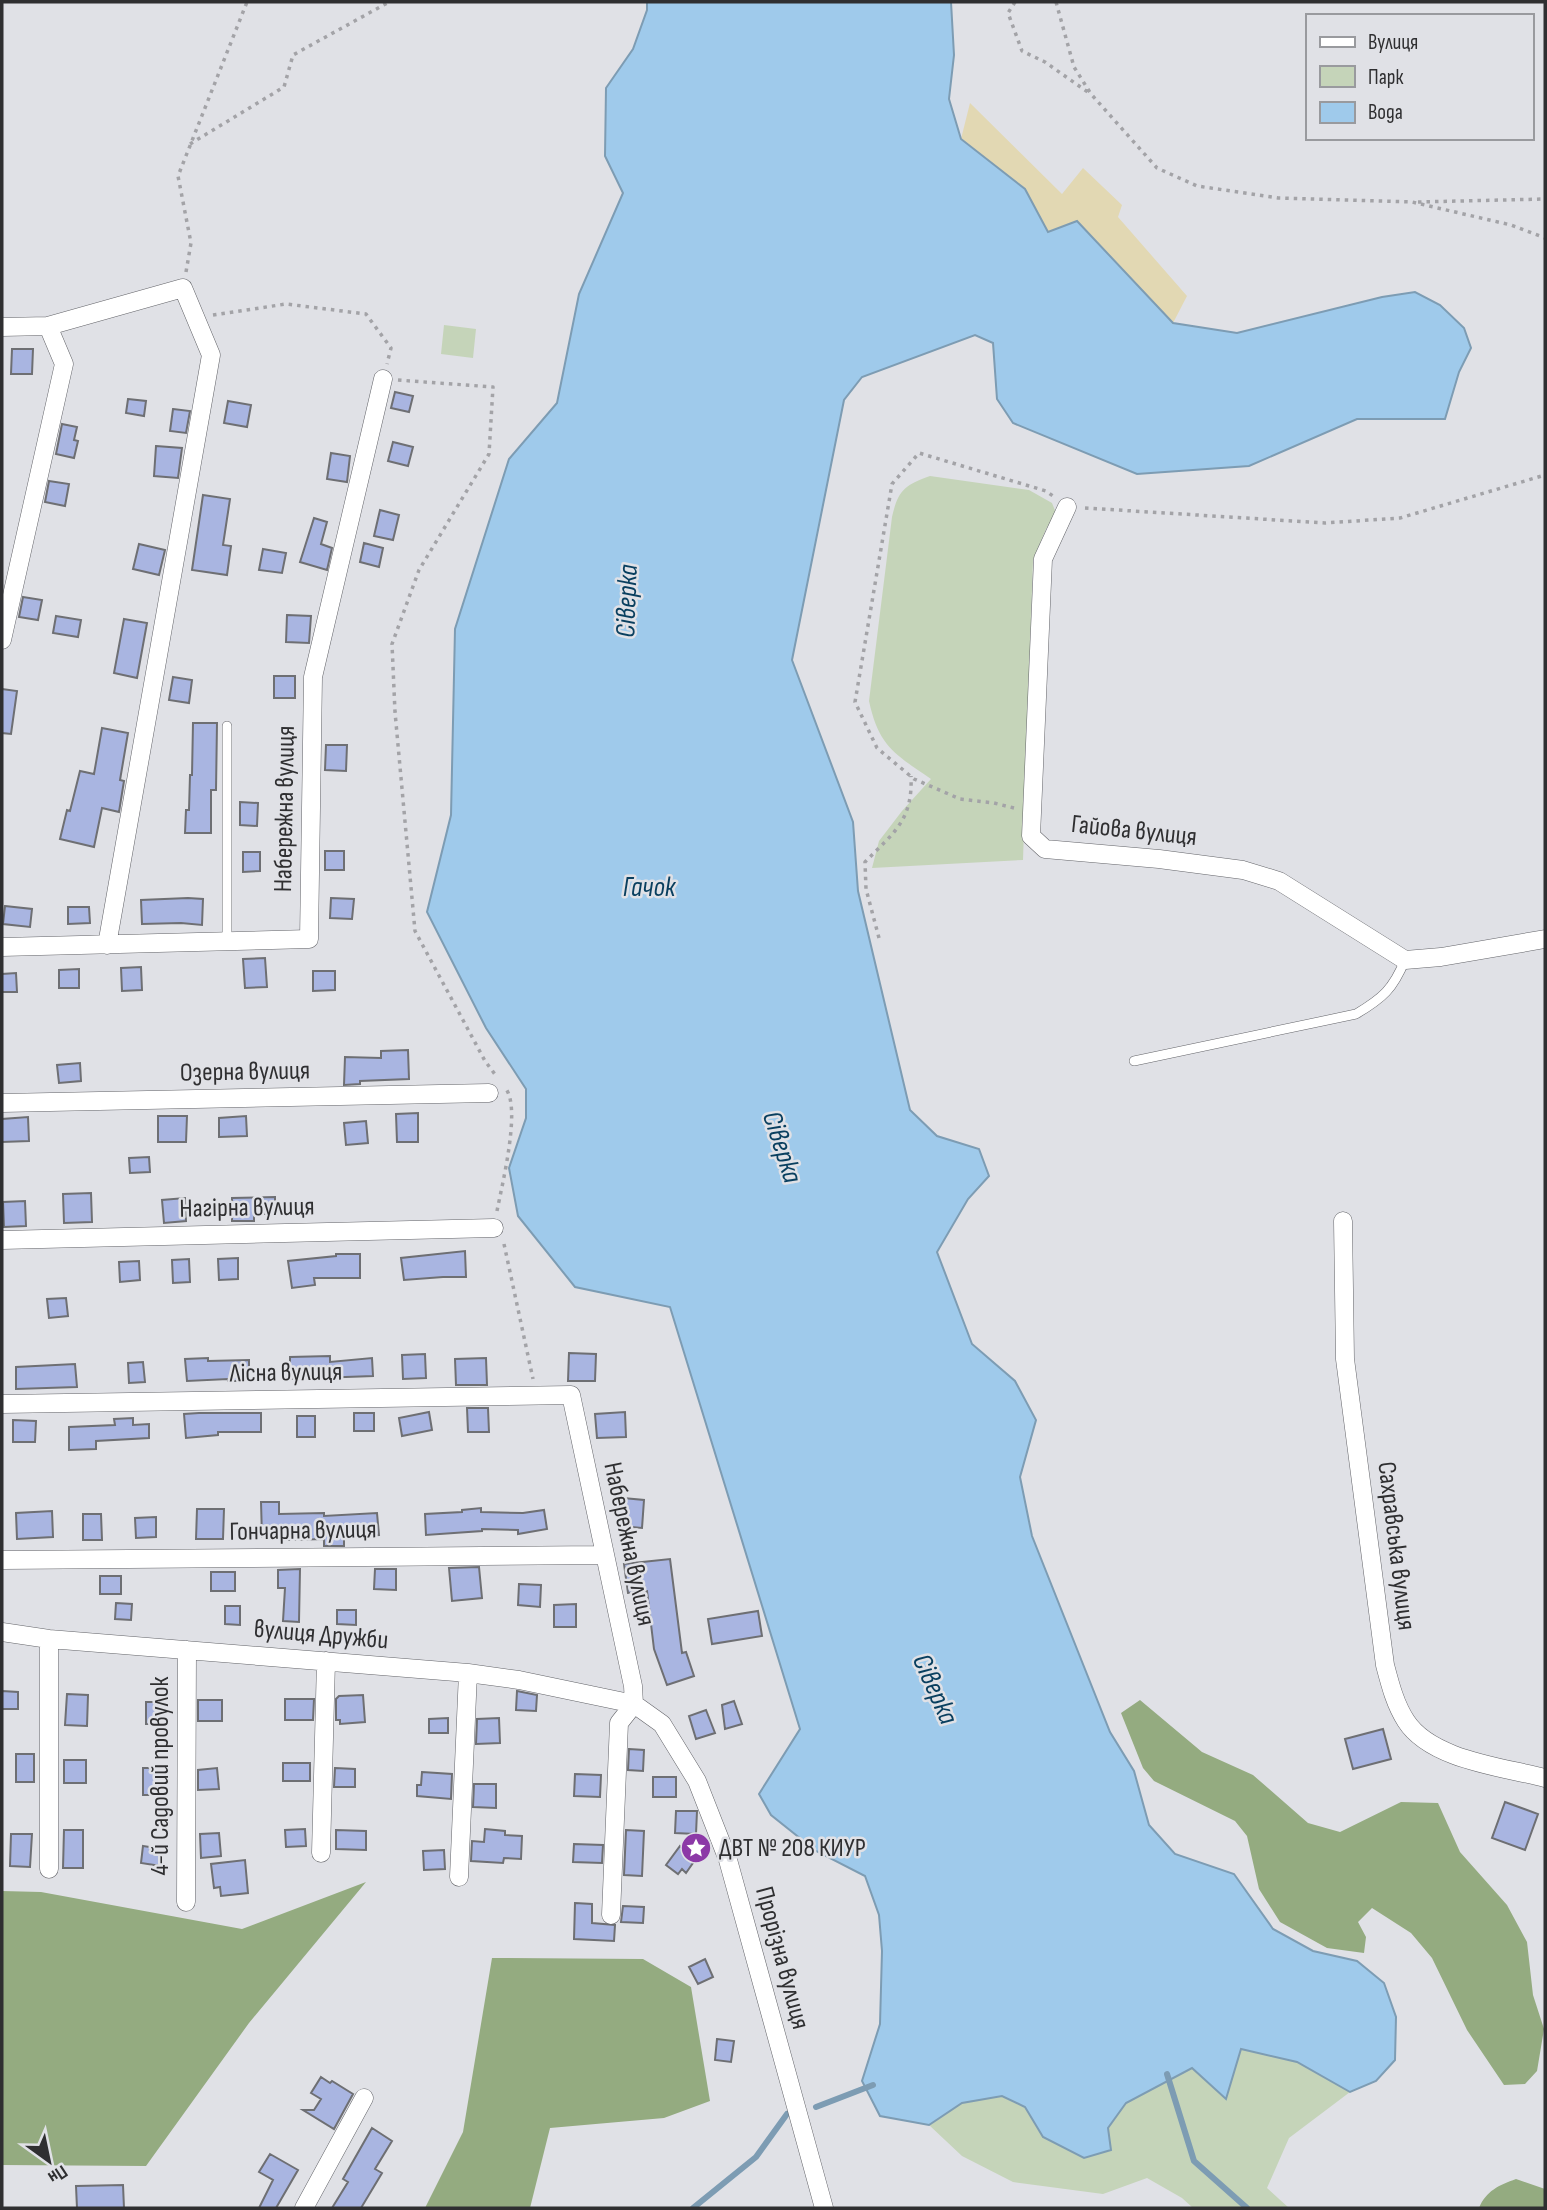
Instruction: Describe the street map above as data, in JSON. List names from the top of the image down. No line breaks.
{"streets":{"street":["Набережна вулиця","Гайова вулиця","Озерна вулиця","Нагірна вулиця","Лісна вулиця","Гончарна вулиця","Сахравська вулиця","вулиця Дружби","4-й Садовий провулок","Прорізна вулиця"]},"crossings":[["Набережна вулиця","Лісна вулиця"],["Набережна вулиця","Гончарна вулиця"],["Набережна вулиця","вулиця Дружби"],["Набережна вулиця","Прорізна вулиця"],["вулиця Дружби","4-й Садовий провулок"],["вулиця Дружби","Прорізна вулиця"]],"water":["Сіверка","Гачок"],"places":{"place":["ДВТ № 208 КИУР"]},"legend":["Вулиця","Парк","Вода"],"north":"bottom right"}
